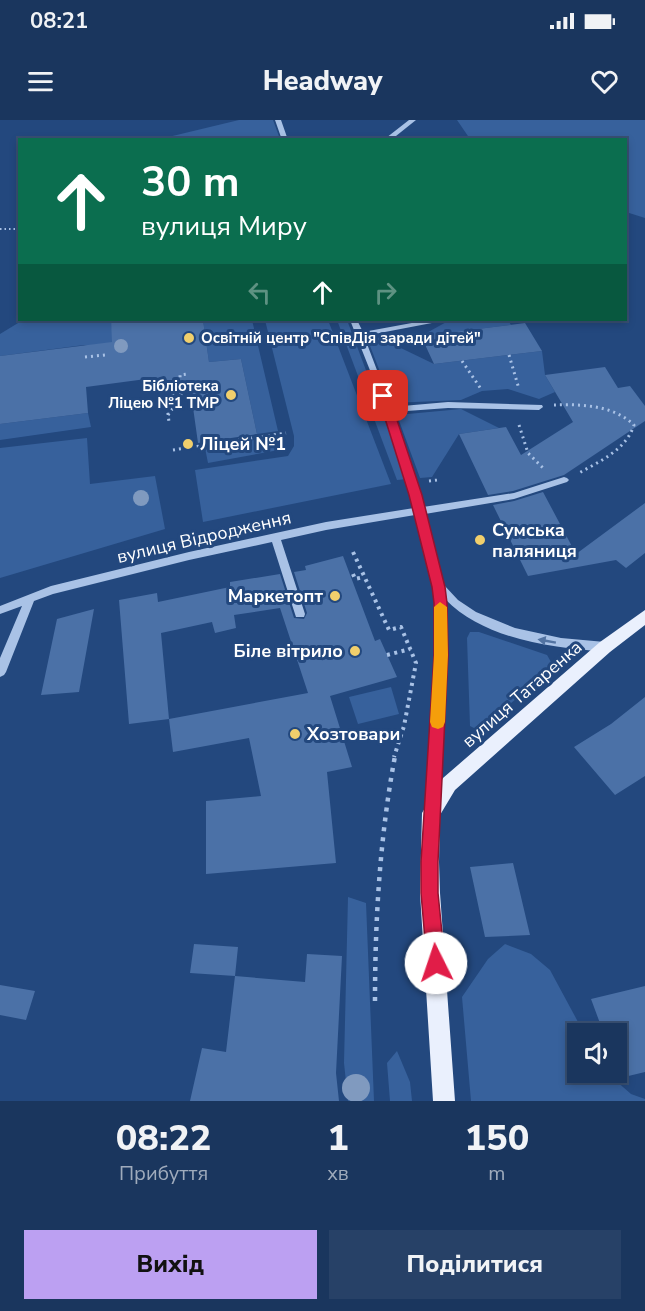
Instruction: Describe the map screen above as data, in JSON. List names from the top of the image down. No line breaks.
{"streets":{"main road":["вулиця Татаренка"],"street":["вулиця Відродження"]},"places":["Освітній центр \"СпівДія заради дітей\"","Бібліотека Ліцею №1 ТМР","Ліцей №1","Сумська паляниця","Маркетопт","Біле вітрило","Хозтовари"],"page":{"status":"08:21","header":"Headway","turn":["30 m","вулиця Миру"],"eta":["08:22","Прибуття","1","хв","150","m"],"buttons":["Вихід","Поділитися"]}}
